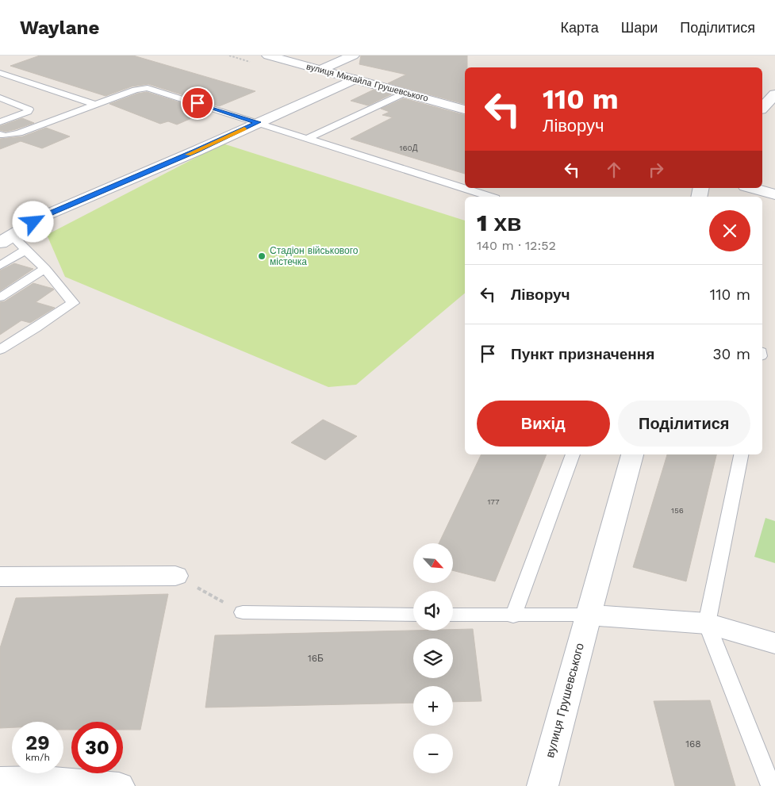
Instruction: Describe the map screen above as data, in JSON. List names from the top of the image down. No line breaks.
{"streets":{"street":["вулиця Михайла Грушевського","вулиця Грушевського"]},"places":["Стадіон військового містечка"],"house_numbers":["160Д","177","156","16Б","168"],"north":"bottom right","page":{"header":"Waylane","nav":["Карта","Шари","Поділитися"],"turn":["110 m","Ліворуч"],"heading":["1 хв","140 m · 12:52"],"list":[{"name":"Ліворуч","value":"110 m"},{"name":"Пункт призначення","value":"30 m"}],"buttons":["Вихід","Поділитися"],"map_buttons":["+","−"],"speed":"29 km/h","limit":"30"}}
